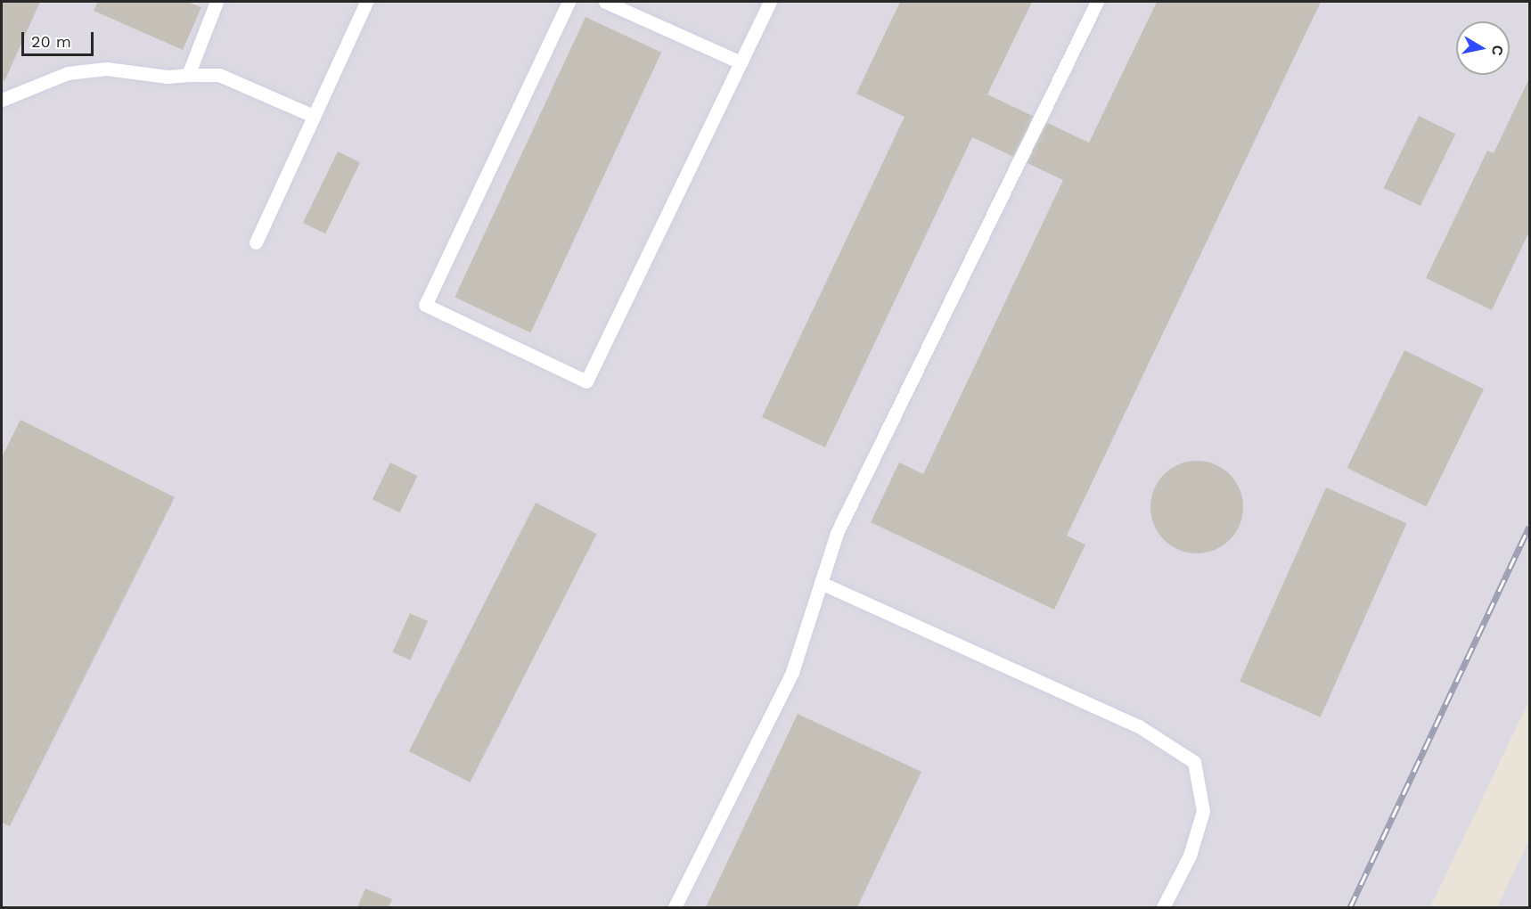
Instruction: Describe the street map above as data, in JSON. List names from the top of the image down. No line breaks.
{"scale_bar":"20 m","north":"right"}
